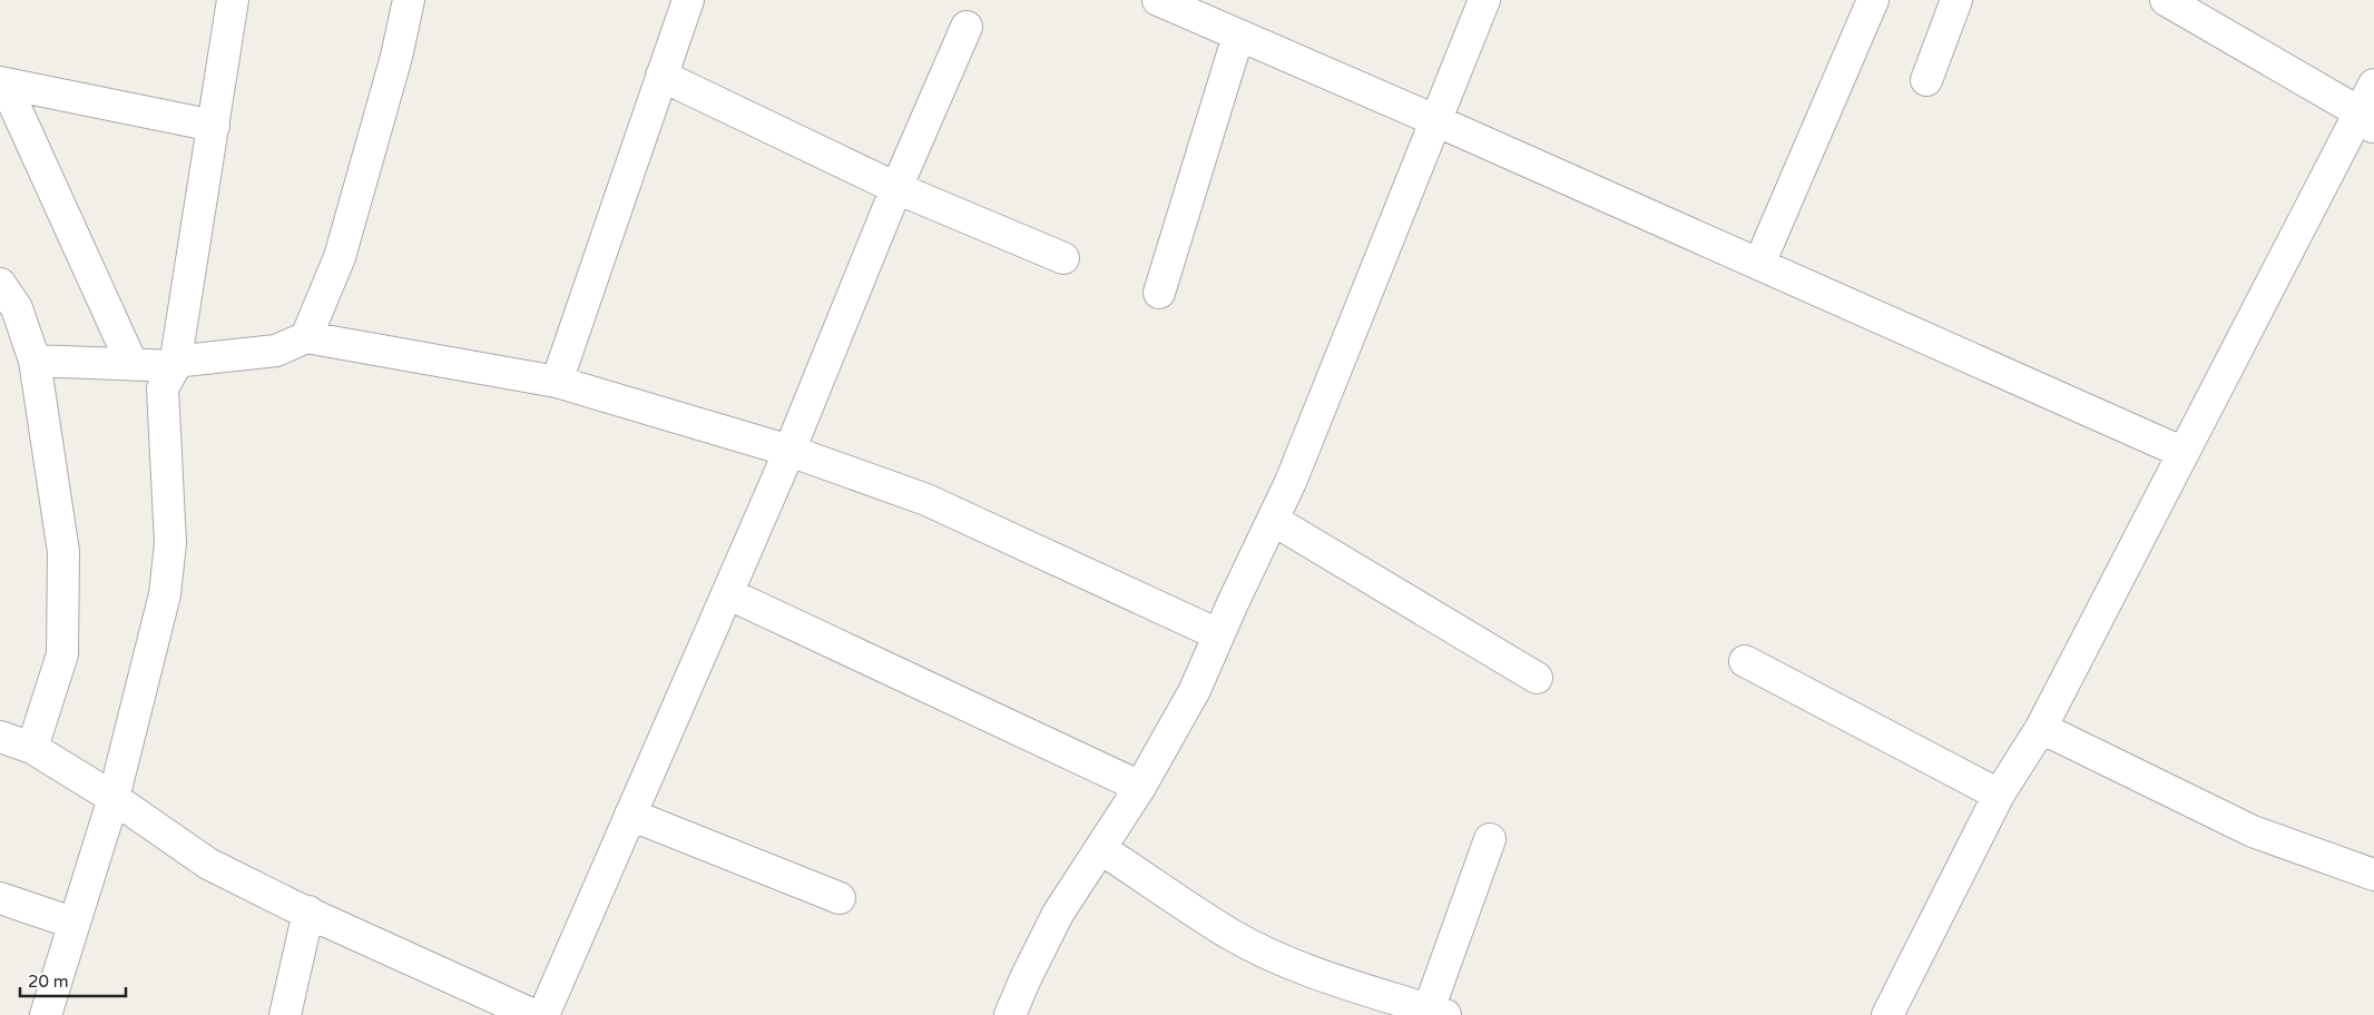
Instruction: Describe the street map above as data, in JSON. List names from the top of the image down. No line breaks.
{"scale_bar":"20 m"}
